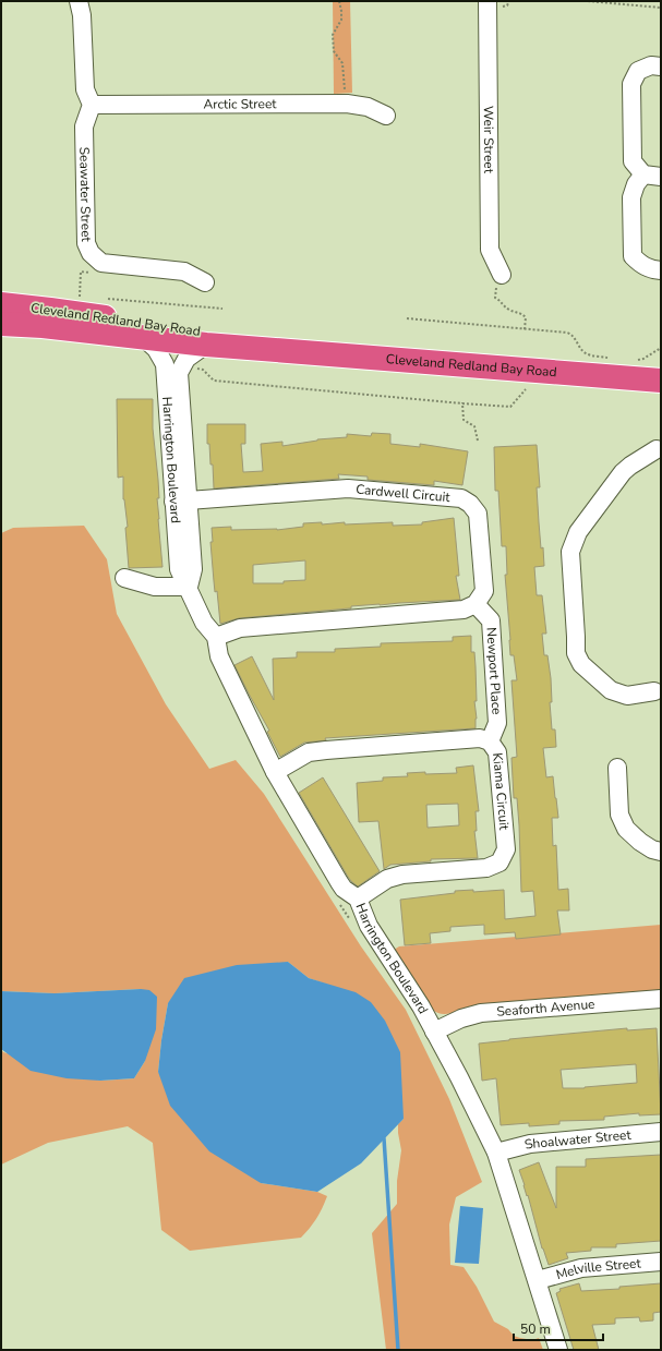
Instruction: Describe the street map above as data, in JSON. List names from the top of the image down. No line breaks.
{"streets":{"highway":["Cleveland Redland Bay Road"],"street":["Arctic Street","Weir Street","Seawater Street","Harrington Boulevard","Cardwell Circuit","Newport Place","Kiama Circuit","Seaforth Avenue","Shoalwater Street","Melville Street"]},"crossings":[["Arctic Street","Seawater Street"],["Cleveland Redland Bay Road","Harrington Boulevard"],["Harrington Boulevard","Cardwell Circuit"],["Harrington Boulevard","Kiama Circuit"],["Harrington Boulevard","Seaforth Avenue"],["Harrington Boulevard","Shoalwater Street"],["Harrington Boulevard","Melville Street"],["Cardwell Circuit","Newport Place"],["Newport Place","Kiama Circuit"]],"scale_bar":"50 m"}
